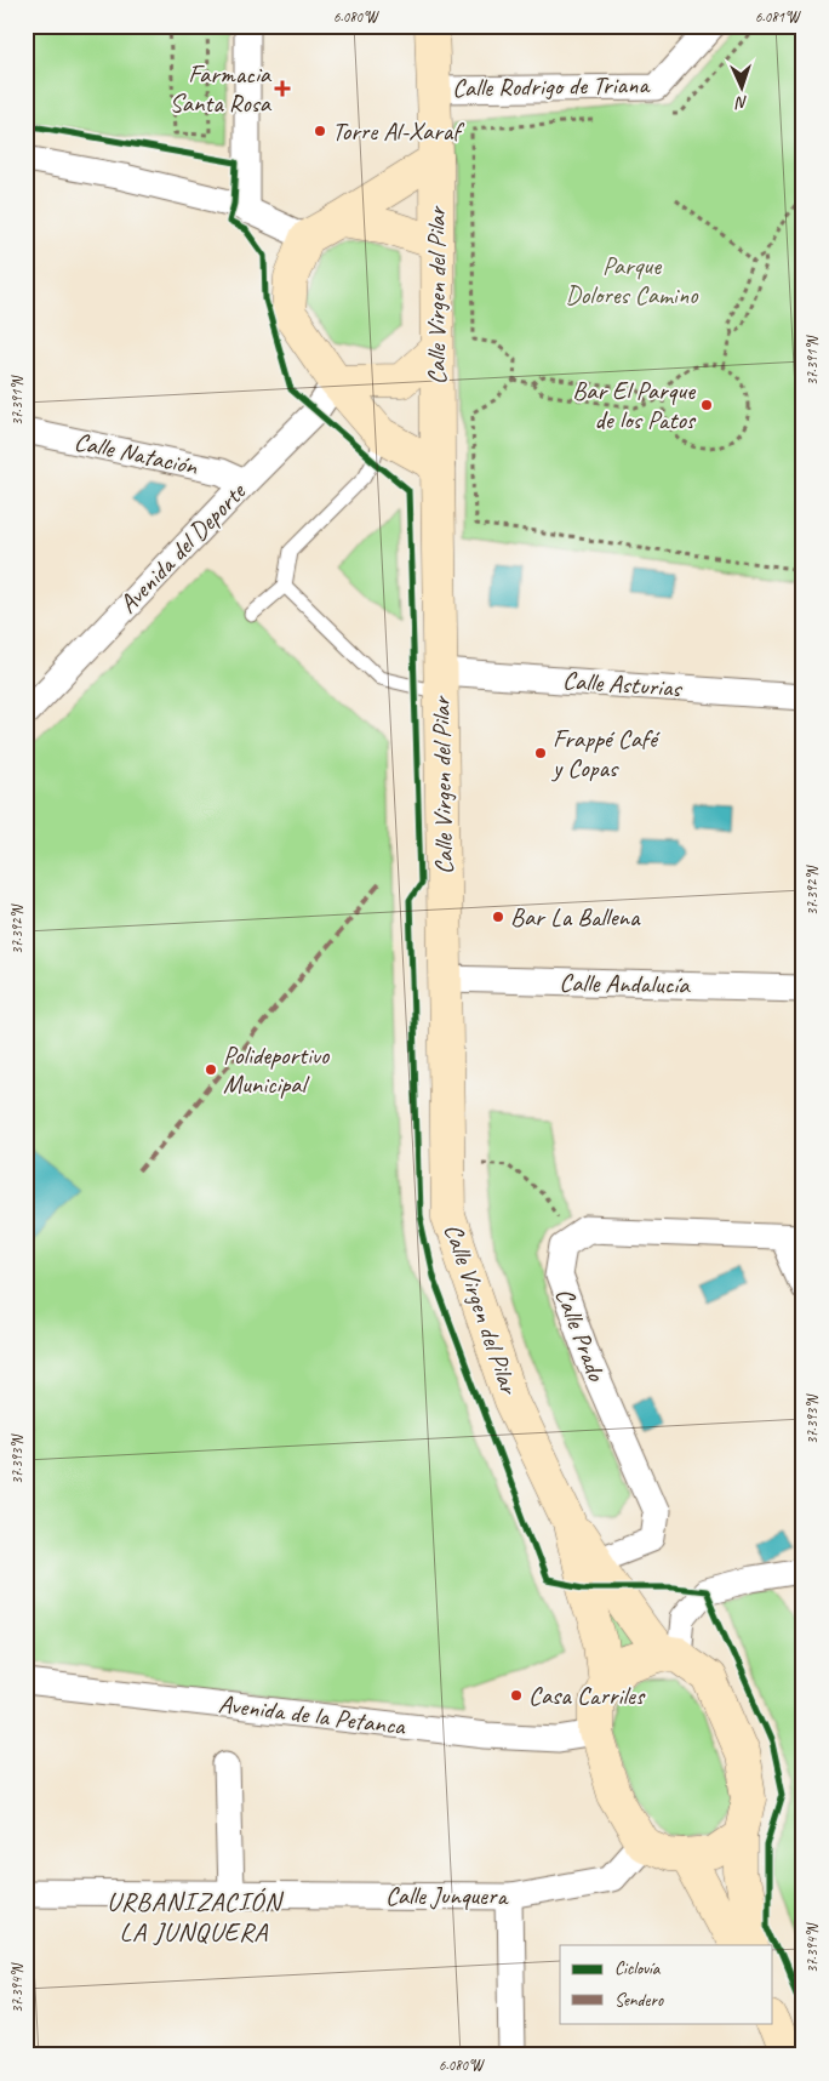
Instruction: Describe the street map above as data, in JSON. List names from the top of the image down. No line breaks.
{"streets":{"main road":["Calle Virgen del Pilar"],"street":["Calle Rodrigo de Triana","Calle Natación","Avenida del Deporte","Calle Asturias","Calle Andalucía","Calle Prado","Avenida de la Petanca","Calle Junquera"]},"crossings":[["Calle Rodrigo de Triana","Calle Virgen del Pilar"],["Calle Virgen del Pilar","Avenida del Deporte"],["Calle Virgen del Pilar","Calle Asturias"],["Calle Virgen del Pilar","Calle Andalucía"],["Calle Virgen del Pilar","Calle Prado"],["Calle Virgen del Pilar","Avenida de la Petanca"],["Calle Virgen del Pilar","Calle Junquera"],["Calle Natación","Avenida del Deporte"],["Avenida de la Petanca","Calle Junquera"]],"districts":["URBANIZACIÓN LA JUNQUERA"],"parks":["Parque Dolores Camino"],"places":{"health":["Farmacia Santa Rosa"],"other":["Torre Al-Xaraf","Bar El Parque de los Patos","Frappé Café y Copas","Bar La Ballena","Polideportivo Municipal","Casa Carriles"]},"legend":["Ciclovía","Sendero"],"north":"bottom","coordinates":["6.080°W","6.081°W","37.391°N","37.392°N","37.393°N","37.394°N"]}
